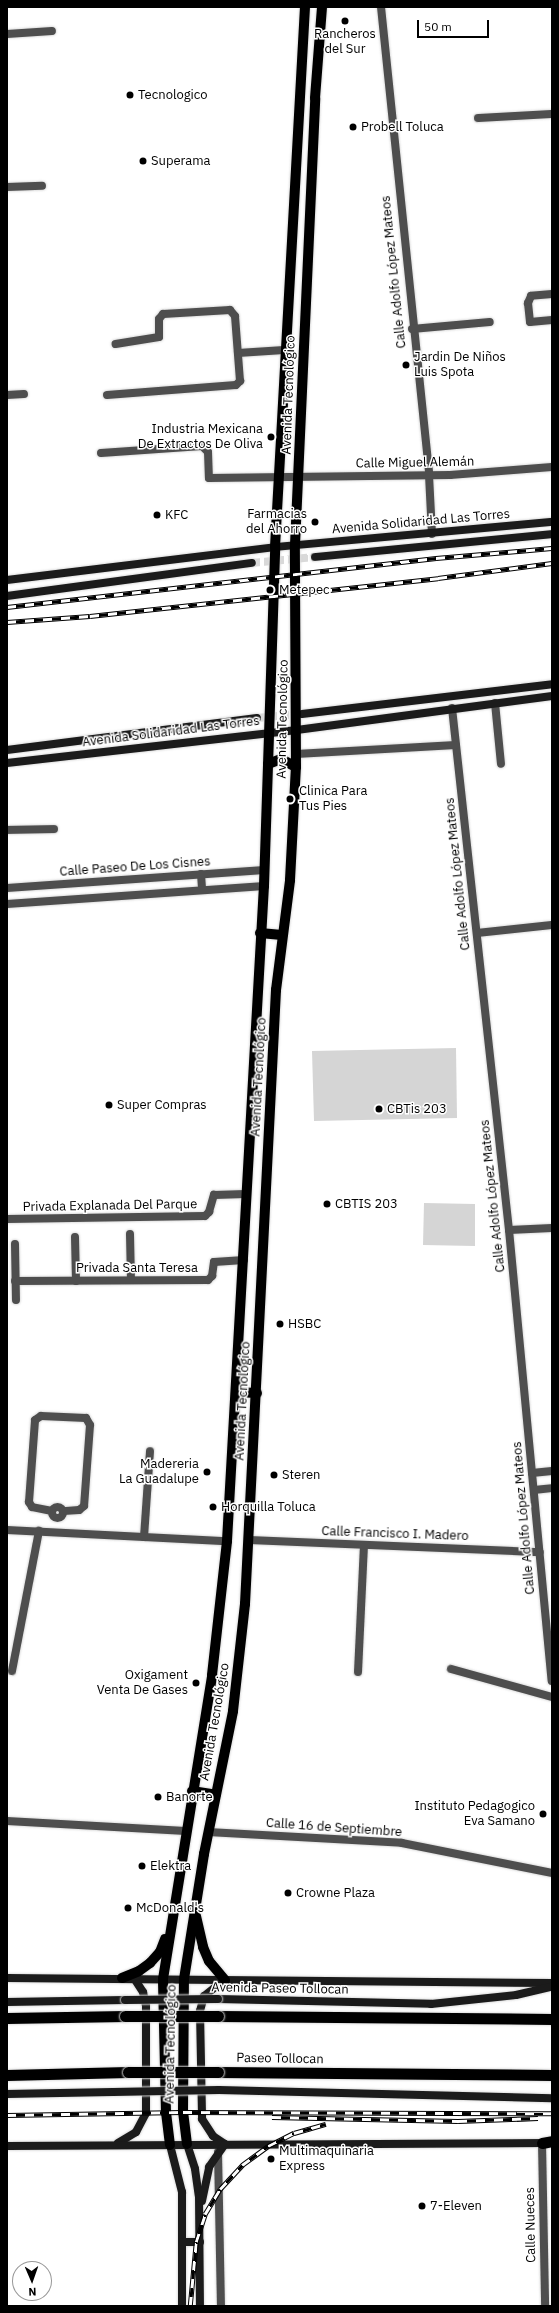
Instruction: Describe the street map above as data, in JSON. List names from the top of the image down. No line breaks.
{"streets":{"highway":["Paseo Tollocan"],"main road":["Avenida Tecnológico","Avenida Solidaridad Las Torres","Avenida Paseo Tollocan"],"street":["Calle Adolfo López Mateos","Calle Miguel Alemán","Calle Paseo De Los Cisnes","Privada Explanada Del Parque","Privada Santa Teresa","Calle Francisco I. Madero","Calle 16 de Septiembre","Calle Nueces"]},"crossings":[["Calle Adolfo López Mateos","Calle Miguel Alemán"],["Calle Adolfo López Mateos","Avenida Solidaridad Las Torres"],["Calle Adolfo López Mateos","Calle Francisco I. Madero"],["Avenida Tecnológico","Calle Miguel Alemán"],["Avenida Tecnológico","Avenida Solidaridad Las Torres"],["Avenida Tecnológico","Calle Paseo De Los Cisnes"],["Avenida Tecnológico","Privada Explanada Del Parque"],["Avenida Tecnológico","Privada Santa Teresa"],["Avenida Tecnológico","Calle Francisco I. Madero"],["Avenida Tecnológico","Calle 16 de Septiembre"],["Avenida Tecnológico","Avenida Paseo Tollocan"]],"places":["Rancheros del Sur","Tecnologico","Probell Toluca","Superama","Jardin De Niños Luis Spota","Industria Mexicana De Extractos De Oliva","KFC","Farmacias del Ahorro","Metepec","Clinica Para Tus Pies","Super Compras","CBTis 203","CBTIS 203","HSBC","Madereria La Guadalupe","Steren","Horquilla Toluca","Oxigament Venta De Gases","Banorte","Instituto Pedagogico Eva Samano","Elektra","Crowne Plaza","McDonald's","Multimaquinaria Express","7-Eleven"],"scale_bar":"50 m","north":"bottom"}
